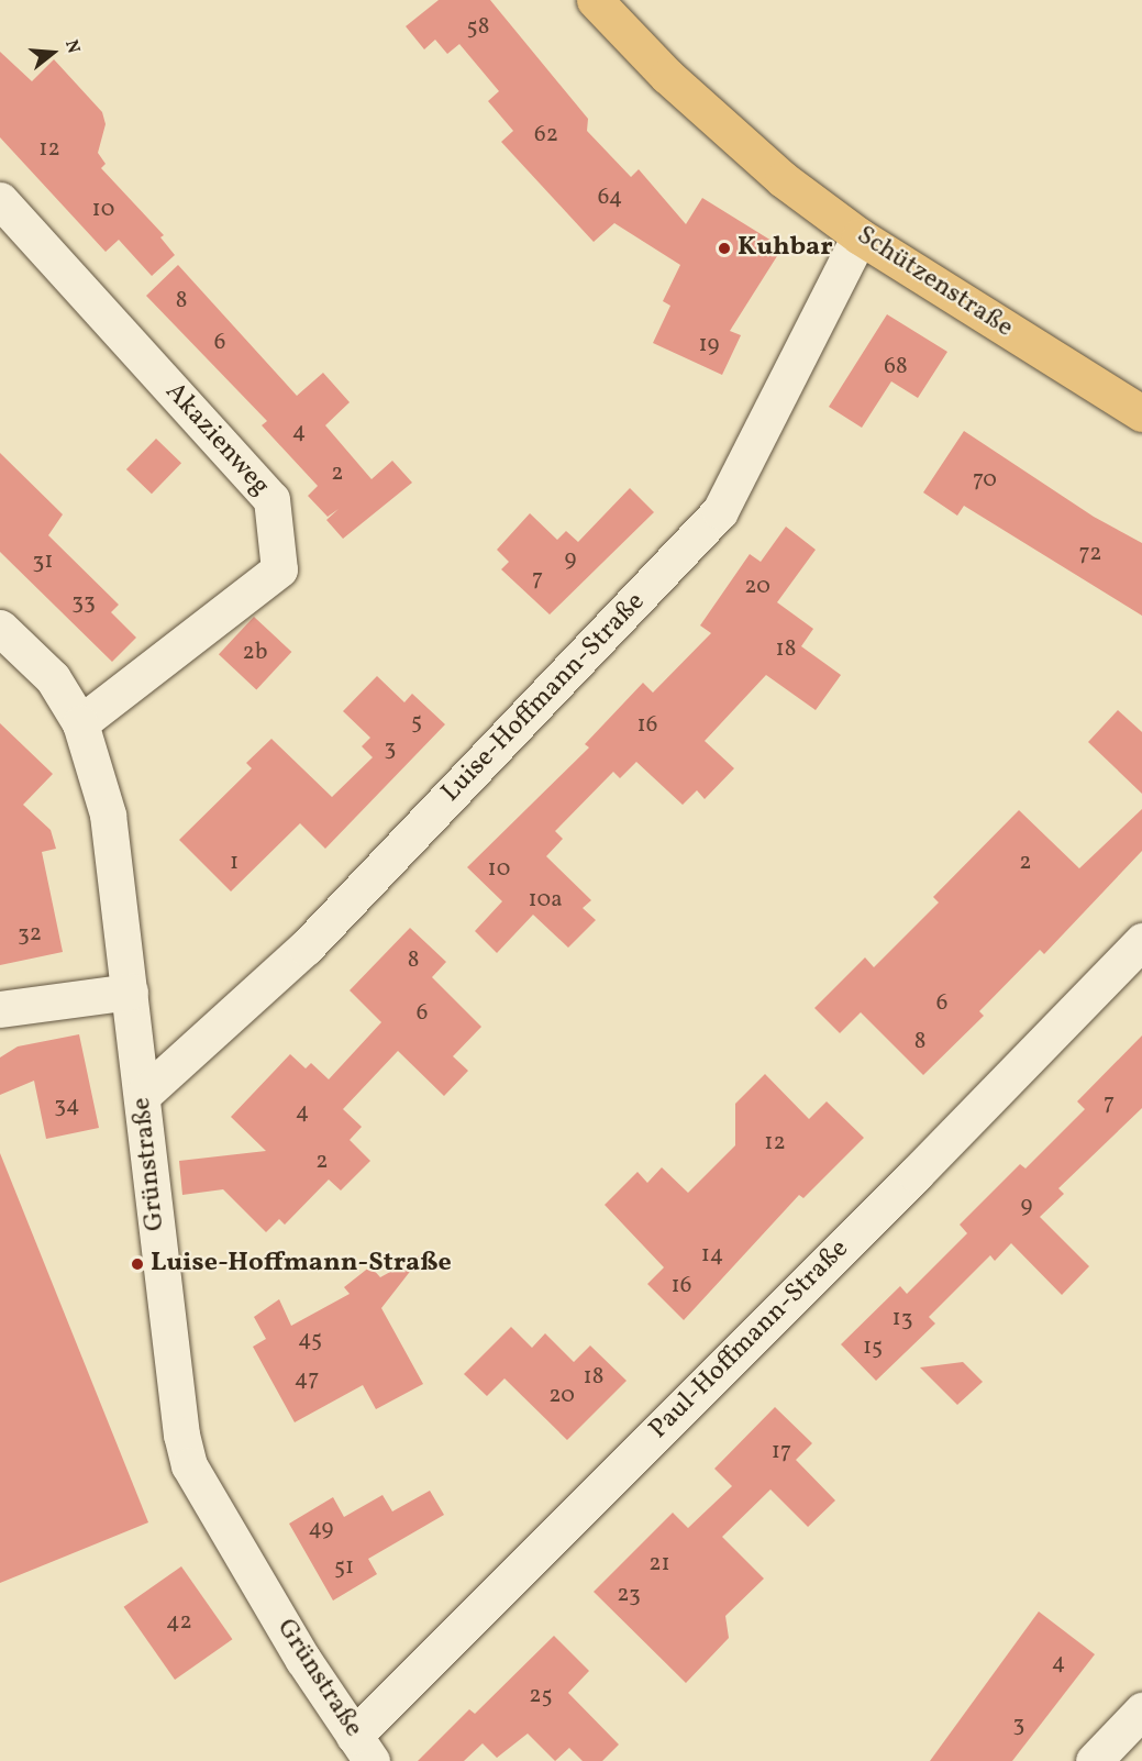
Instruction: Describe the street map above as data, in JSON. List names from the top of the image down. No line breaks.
{"streets":{"main road":["Schützenstraße"],"street":["Akazienweg","Luise-Hoffmann-Straße","Grünstraße","Paul-Hoffmann-Straße"]},"crossings":[["Schützenstraße","Luise-Hoffmann-Straße"],["Akazienweg","Grünstraße"],["Luise-Hoffmann-Straße","Grünstraße"],["Grünstraße","Paul-Hoffmann-Straße"]],"places":["Kuhbar","Luise-Hoffmann-Straße"],"house_numbers":["58","62","12","64","10","8","6","19","68","4","2","70","72","9","31","7","20","33","18","2b","5","16","3","1","2","10","10a","32","8","6","6","8","7","34","4","12","2","9","14","16","13","45","15","18","47","20","17","49","21","51","23","42","4","25","3"],"north":"right"}
